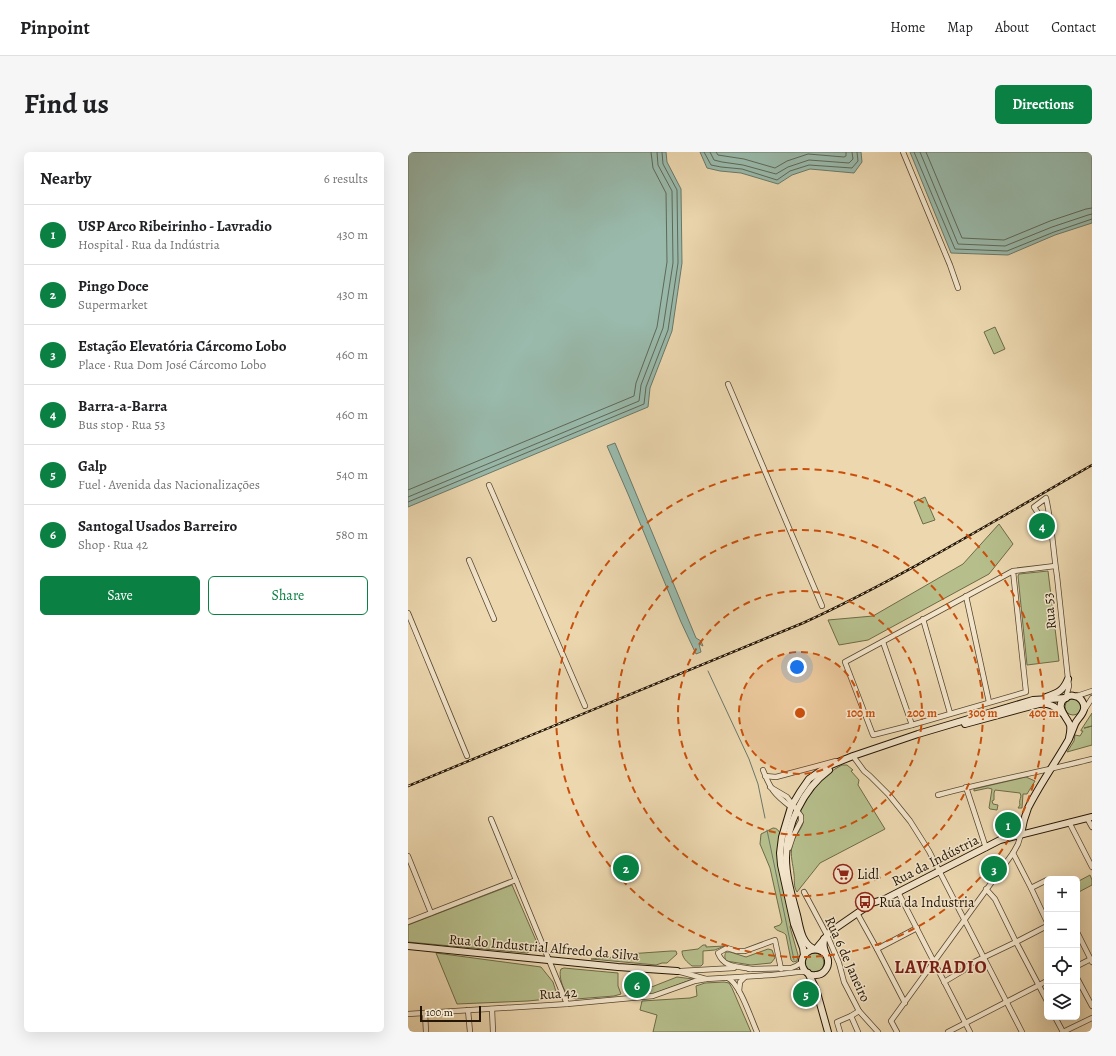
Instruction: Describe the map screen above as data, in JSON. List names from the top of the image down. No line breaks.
{"streets":{"street":["Rua 53","Rua da Indústria","Rua do Industrial Alfredo da Silva","Rua 6 de Janeiro","Rua 42"]},"crossings":[["Rua da Indústria","Rua 6 de Janeiro"]],"districts":["LAVRADIO"],"places":{"supermarket":["Lidl"],"bus stop":["Rua da Industria"]},"scale_bar":"100 m","page":{"header":"Pinpoint","nav":["Home","Map","About","Contact"],"title":"Find us","buttons":["Directions",["Save","Share"]],"heading":["Nearby","6 results"],"list":[{"mark":"1","name":"USP Arco Ribeirinho - Lavradio","note":"Hospital · Rua da Indústria","value":"430 m"},{"mark":"2","name":"Pingo Doce","note":"Supermarket","value":"430 m"},{"mark":"3","name":"Estação Elevatória Cárcomo Lobo","note":"Place · Rua Dom José Cárcomo Lobo","value":"460 m"},{"mark":"4","name":"Barra-a-Barra","note":"Bus stop · Rua 53","value":"460 m"},{"mark":"5","name":"Galp","note":"Fuel · Avenida das Nacionalizações","value":"540 m"},{"mark":"6","name":"Santogal Usados Barreiro","note":"Shop · Rua 42","value":"580 m"}],"pins":["4","1","2","3","6","5"],"map_buttons":["+","−"],"scale":"100 m"},"rings":["100 m","200 m","300 m","400 m"]}
